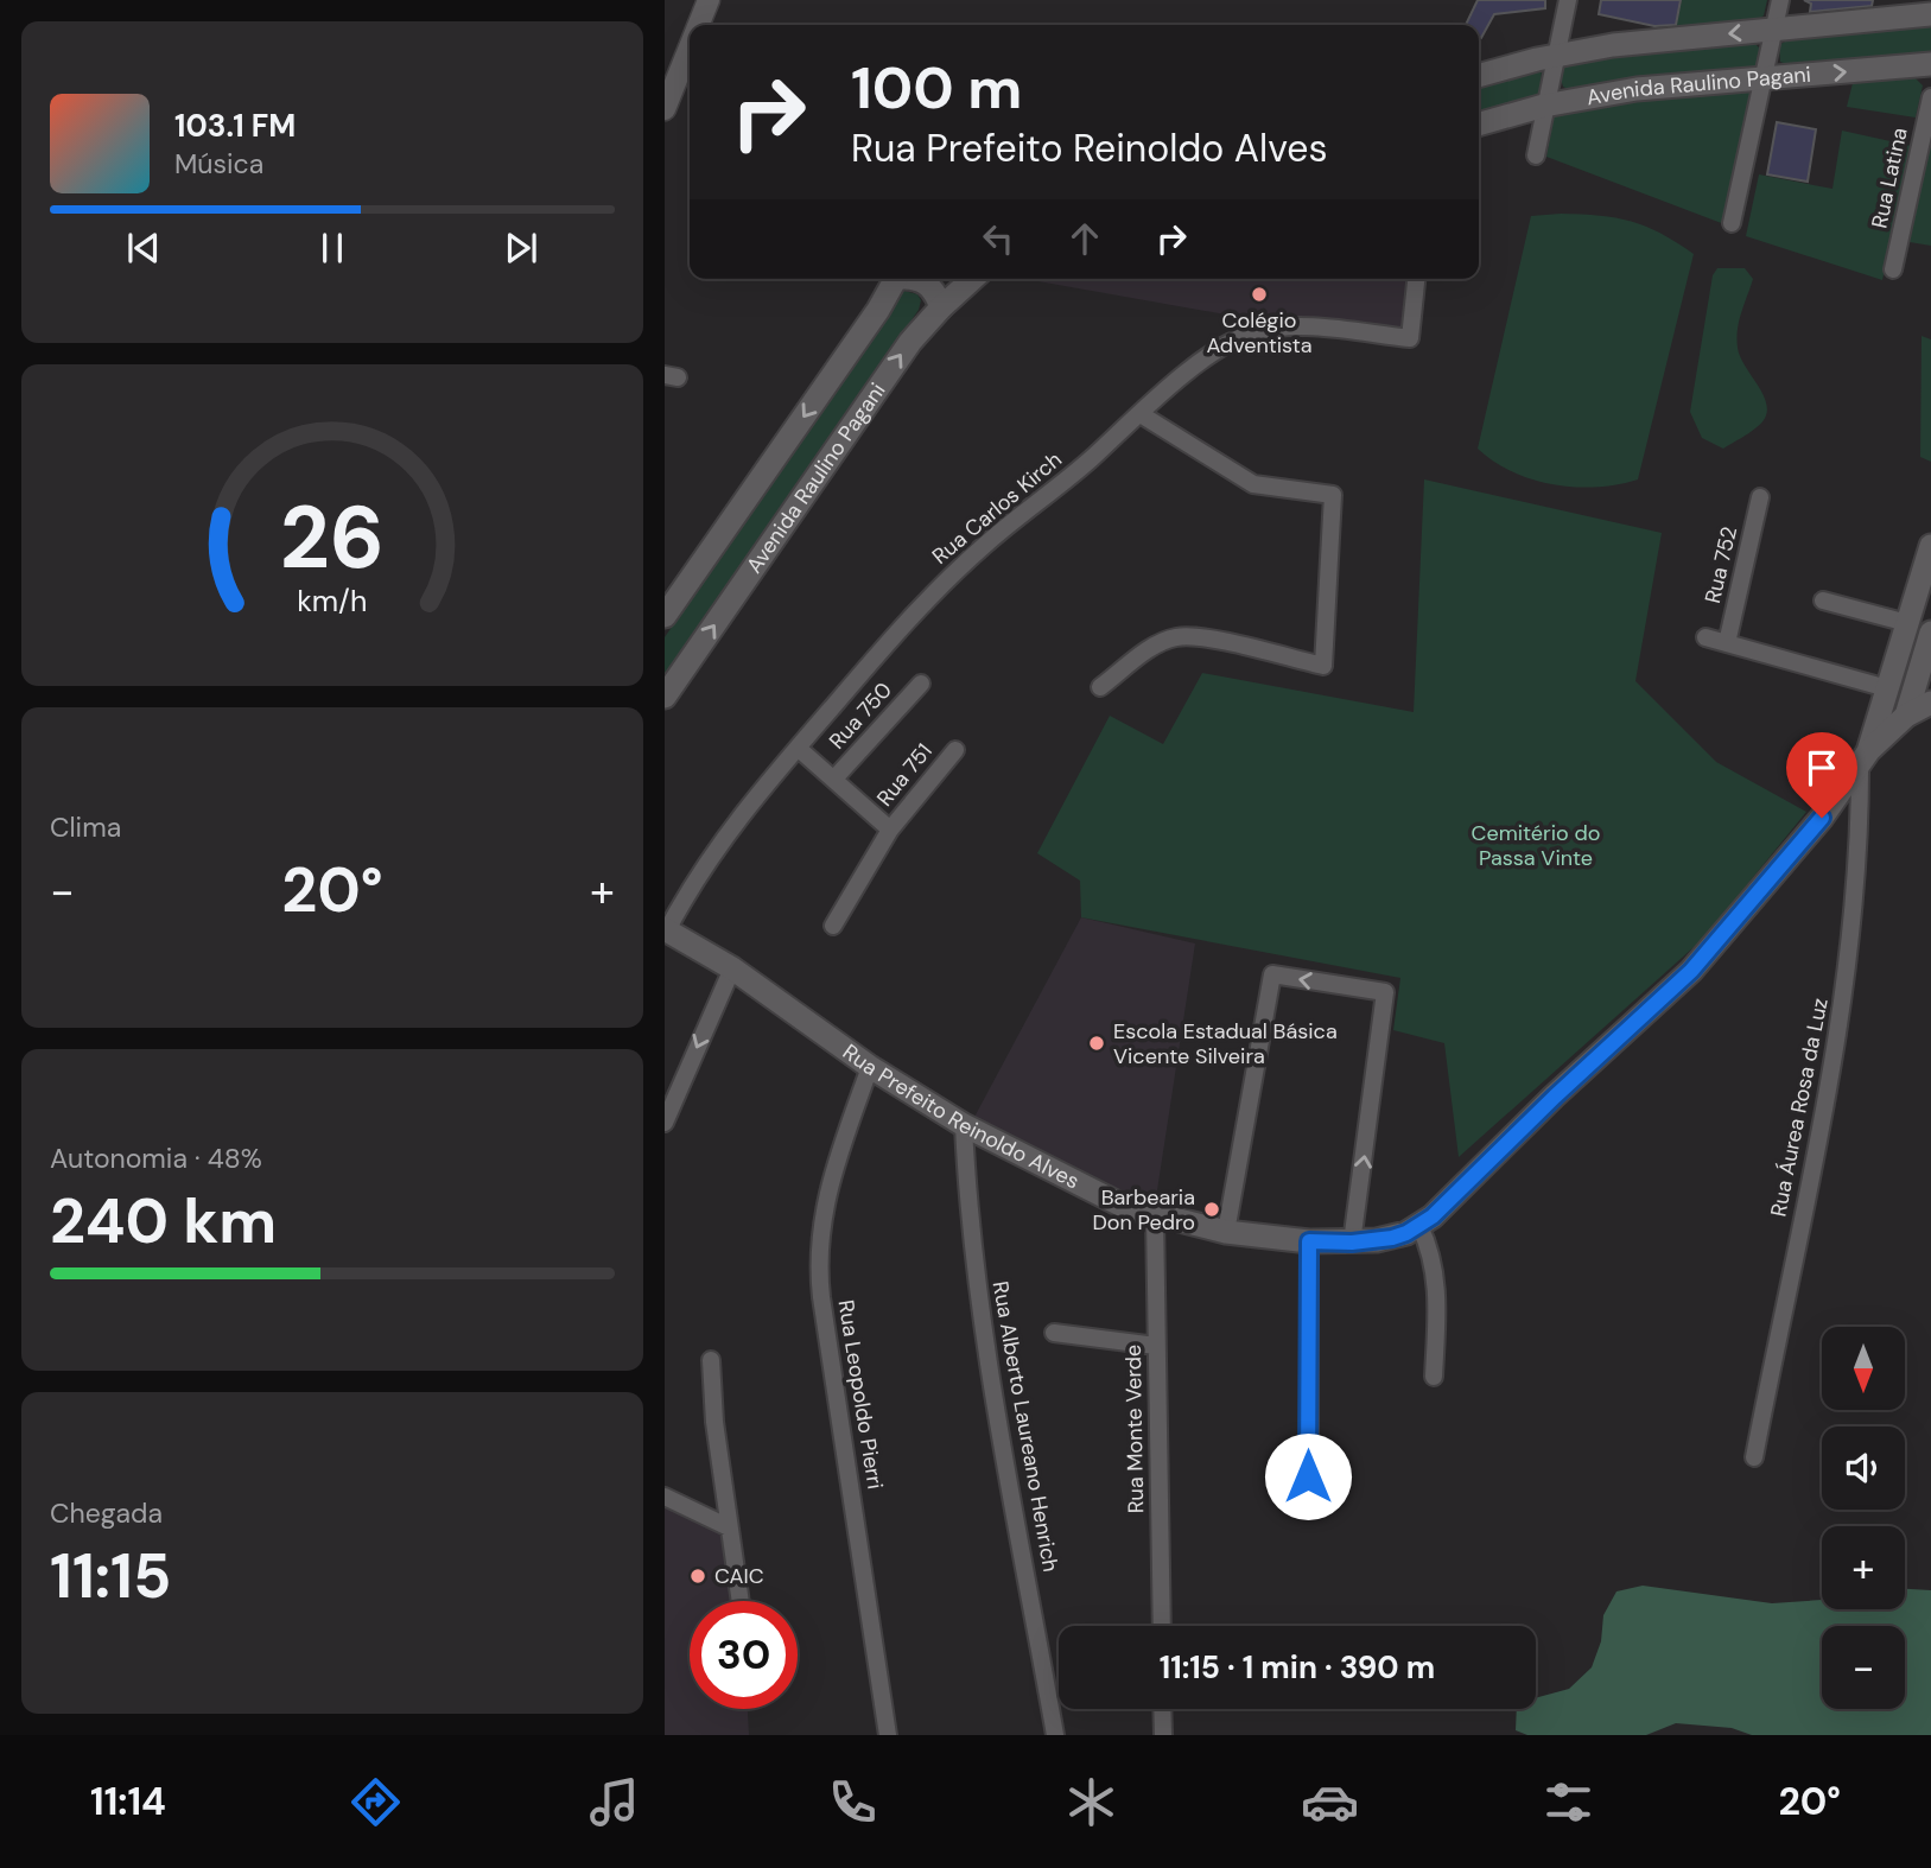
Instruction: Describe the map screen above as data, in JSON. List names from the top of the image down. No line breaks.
{"streets":{"main road":["Avenida Raulino Pagani","Rua Prefeito Reinoldo Alves"],"street":["Rua Latina","Rua Carlos Kirch","Rua 752","Rua 750","Rua 751","Rua Áurea Rosa da Luz","Rua Leopoldo Pierri","Rua Alberto Laureano Henrich","Rua Monte Verde"]},"crossings":[["Rua Carlos Kirch","Rua Prefeito Reinoldo Alves"],["Rua Áurea Rosa da Luz","Rua Prefeito Reinoldo Alves"],["Rua Prefeito Reinoldo Alves","Rua Leopoldo Pierri"],["Rua Prefeito Reinoldo Alves","Rua Alberto Laureano Henrich"],["Rua Prefeito Reinoldo Alves","Rua Monte Verde"]],"parks":["Cemitério do Passa Vinte"],"places":["Colégio Adventista","Escola Estadual Básica Vicente Silveira","Barbearia Don Pedro","CAIC"],"north":"bottom","page":{"turn":["100 m","Rua Prefeito Reinoldo Alves"],"song":["103.1 FM","Música"],"tile":["Clima",["Autonomia · 48%","240 km"],["Chegada","11:15"]],"heat":["−","20°","+"],"map_buttons":["+","−"],"limit":"30","trip":"11:15 · 1 min · 390 m","tabs":["11:14","20°"],"gauge":["26","km/h"]}}
